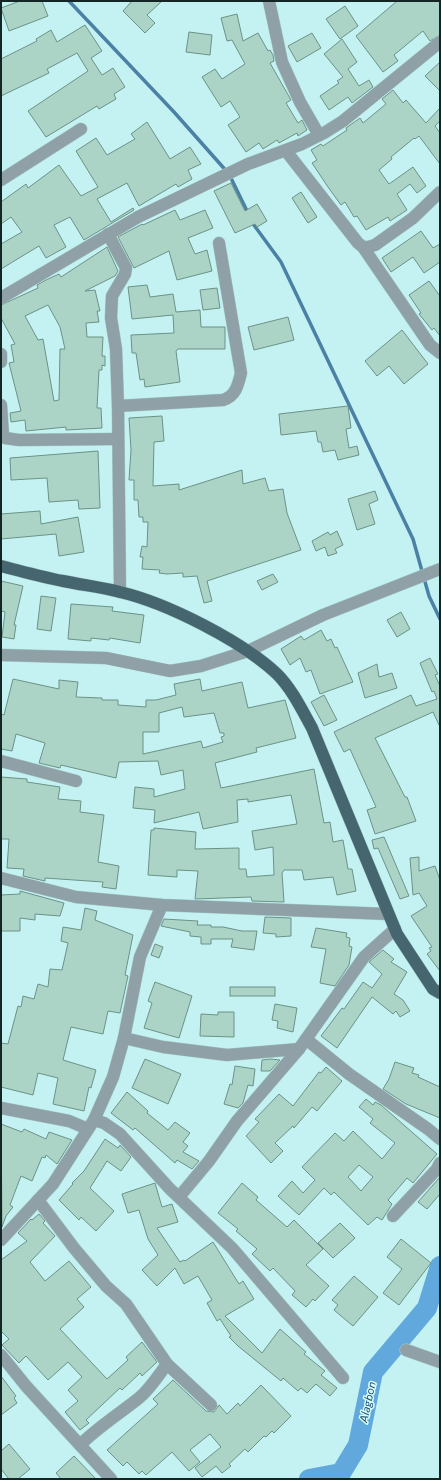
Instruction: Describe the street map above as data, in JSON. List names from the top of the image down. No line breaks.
{"water":["Alagbon"]}
